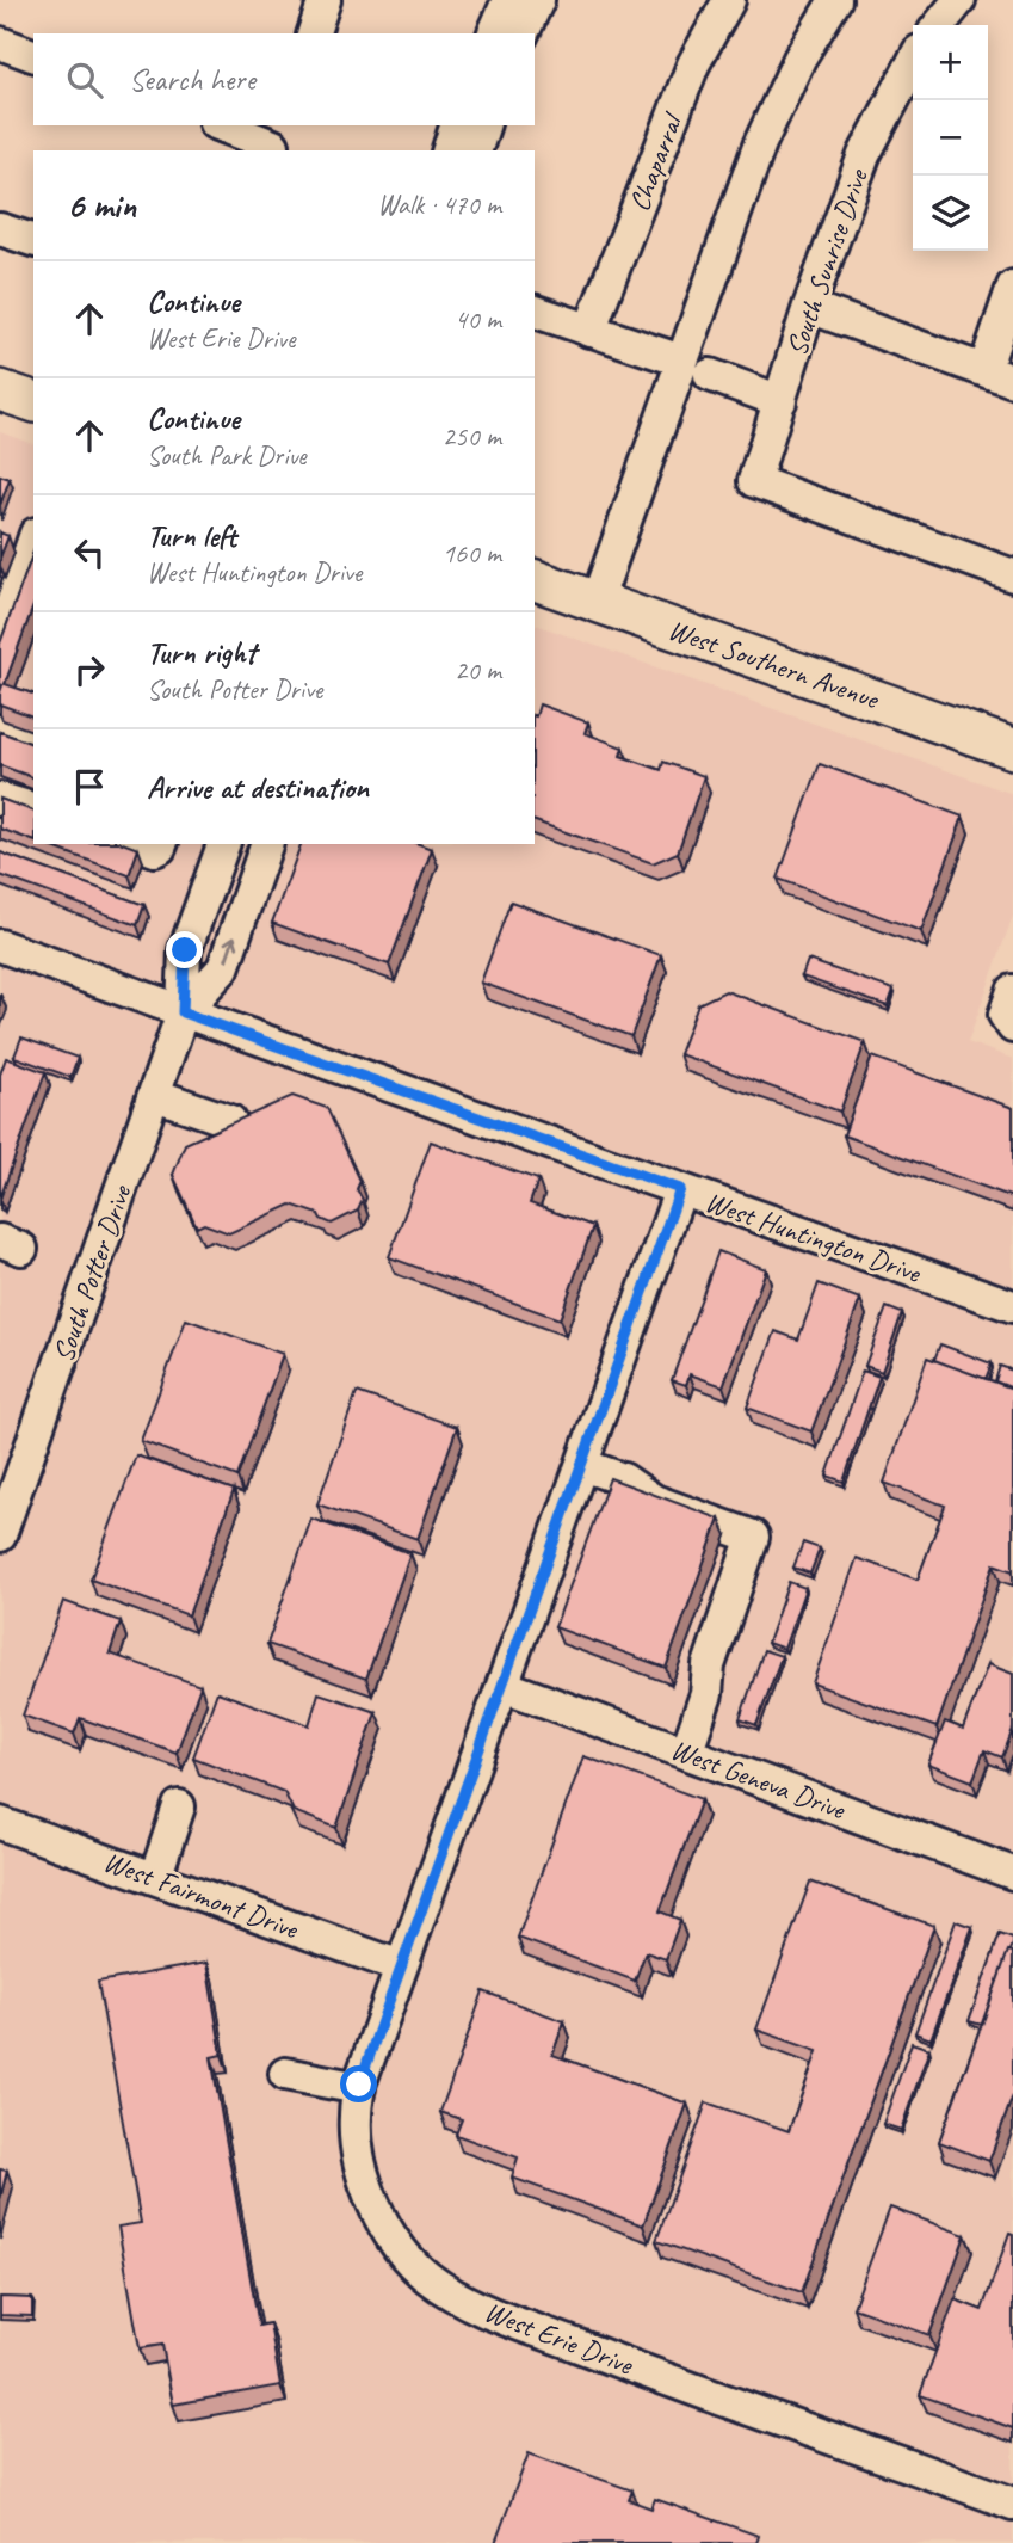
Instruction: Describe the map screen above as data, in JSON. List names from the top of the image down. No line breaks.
{"streets":{"main road":["West Southern Avenue"],"street":["Chaparral","South Sunrise Drive","West Huntington Drive","South Potter Drive","West Geneva Drive","West Fairmont Drive","West Erie Drive"]},"crossings":[["West Huntington Drive","South Potter Drive"],["West Huntington Drive","West Erie Drive"],["West Geneva Drive","West Erie Drive"],["West Fairmont Drive","West Erie Drive"]],"page":{"map_buttons":["+","−"],"search":"Search here","heading":["6 min","Walk · 470 m"],"list":[["Continue","West Erie Drive","40 m"],["Continue","South Park Drive","250 m"],["Turn left","West Huntington Drive","160 m"],["Turn right","South Potter Drive","20 m"],"Arrive at destination"]}}
